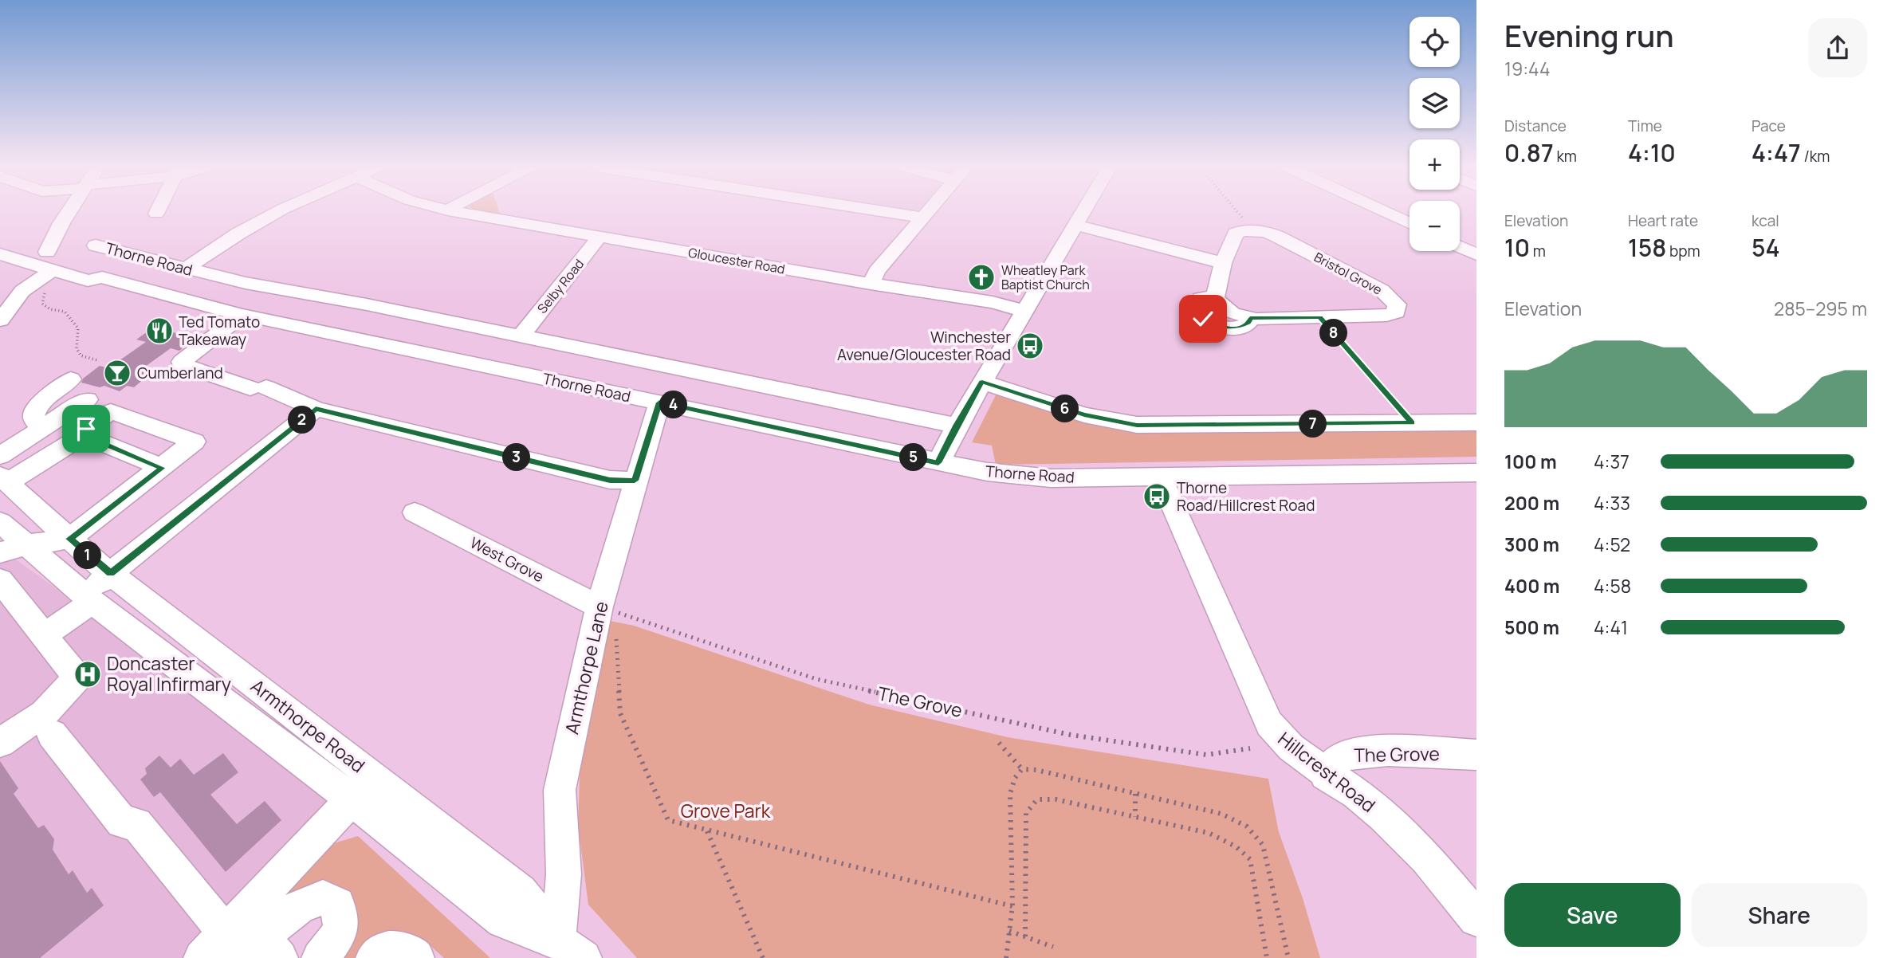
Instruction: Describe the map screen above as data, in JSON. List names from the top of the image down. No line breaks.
{"streets":{"street":["Thorne Road","Gloucester Road","Bristol Grove","Selby Road","West Grove","Armthorpe Lane","The Grove","Armthorpe Road","Hillcrest Road"]},"crossings":[["Thorne Road","Selby Road"],["Thorne Road","Armthorpe Lane"],["Thorne Road","Hillcrest Road"],["Gloucester Road","Selby Road"],["West Grove","Armthorpe Lane"],["West Grove","The Grove"],["Armthorpe Lane","The Grove"],["Armthorpe Lane","Armthorpe Road"],["The Grove","Hillcrest Road"]],"parks":["Grove Park"],"places":{"church":["Wheatley Park Baptist Church"],"restaurant":["Ted Tomato Takeaway"],"bus stop":["Winchester Avenue/Gloucester Road","Thorne Road/Hillcrest Road"],"bar":["Cumberland"],"hospital":["Doncaster Royal Infirmary"]},"page":{"heading":["Evening run","19:44"],"map_buttons":["+","−"],"stats":[["Distance","0.87 km"],["Time","4:10"],["Pace","4:47 /km"],["Elevation","10 m"],["Heart rate","158 bpm"],["kcal","54"]],"chart":["Elevation","285–295 m"],"pins":["8","4","6","2","7","3","5","1"],"list":[{"name":"100 m","note":"4:37"},{"name":"200 m","note":"4:33"},{"name":"300 m","note":"4:52"},{"name":"400 m","note":"4:58"},{"name":"500 m","note":"4:41"}],"buttons":["Save","Share"]}}
